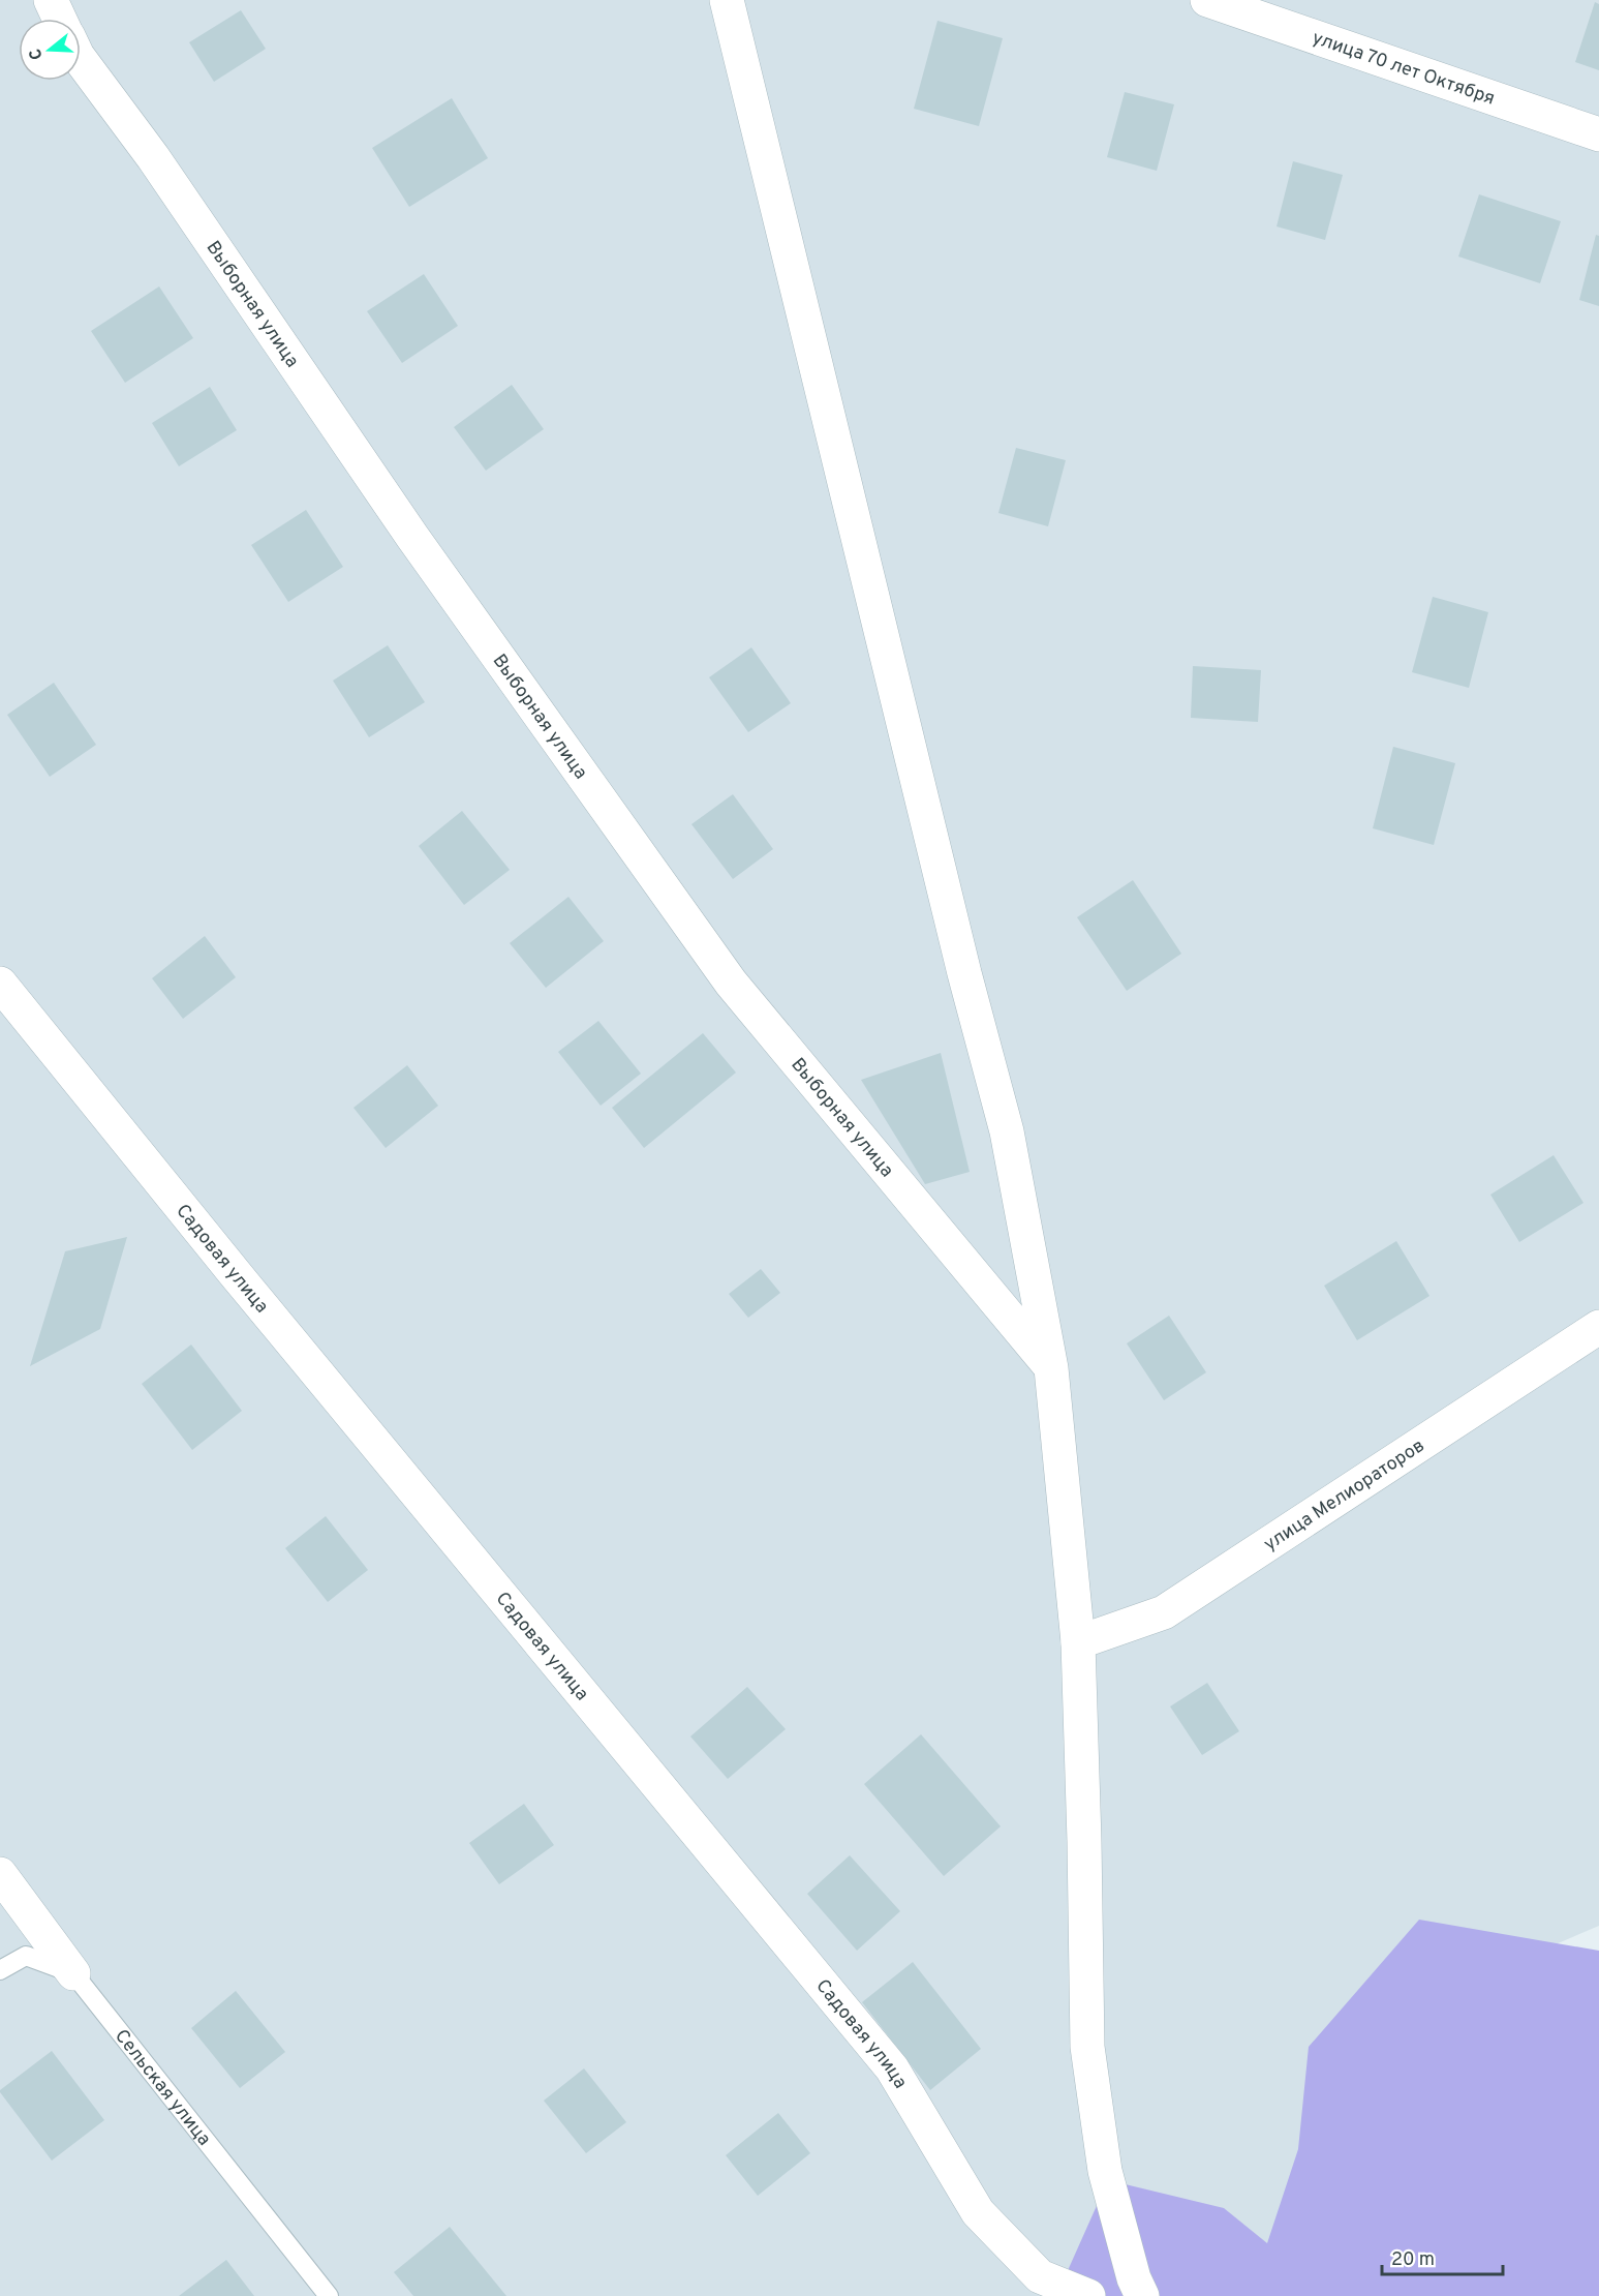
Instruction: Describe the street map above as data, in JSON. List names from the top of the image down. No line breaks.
{"streets":{"street":["улица 70 лет Октября","Выборная улица","Садовая улица","улица Мелиораторов","Сельская улица"]},"scale_bar":"20 m","north":"left"}
